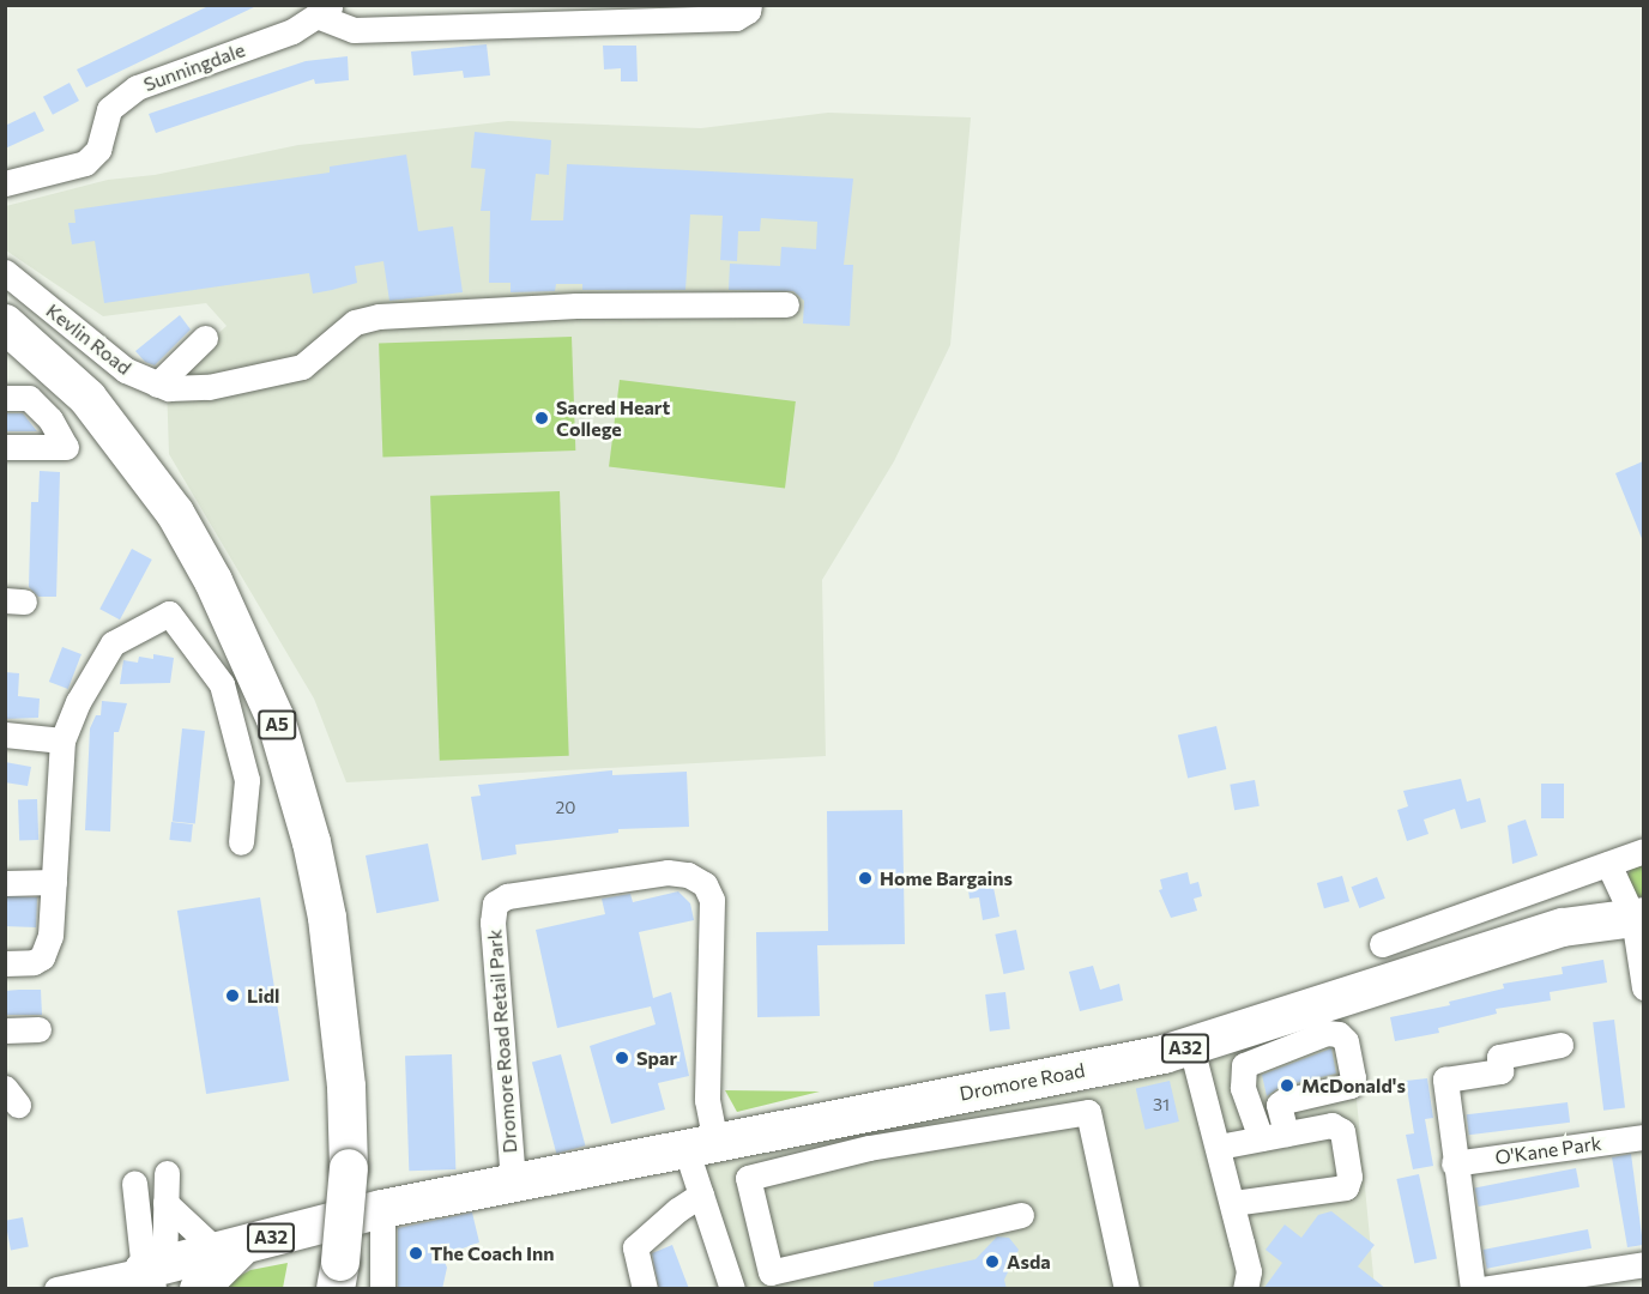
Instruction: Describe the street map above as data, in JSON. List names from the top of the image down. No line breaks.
{"streets":{"highway":["A5","A32","Dromore Road"],"street":["Sunningdale","Kevlin Road","Dromore Road Retail Park","O'Kane Park"]},"crossings":[["Dromore Road Retail Park","Dromore Road"],["A32","Dromore Road"]],"places":["Sacred Heart College","Home Bargains","Lidl","Spar","McDonald's","The Coach Inn","Asda"],"house_numbers":["20","31"]}
